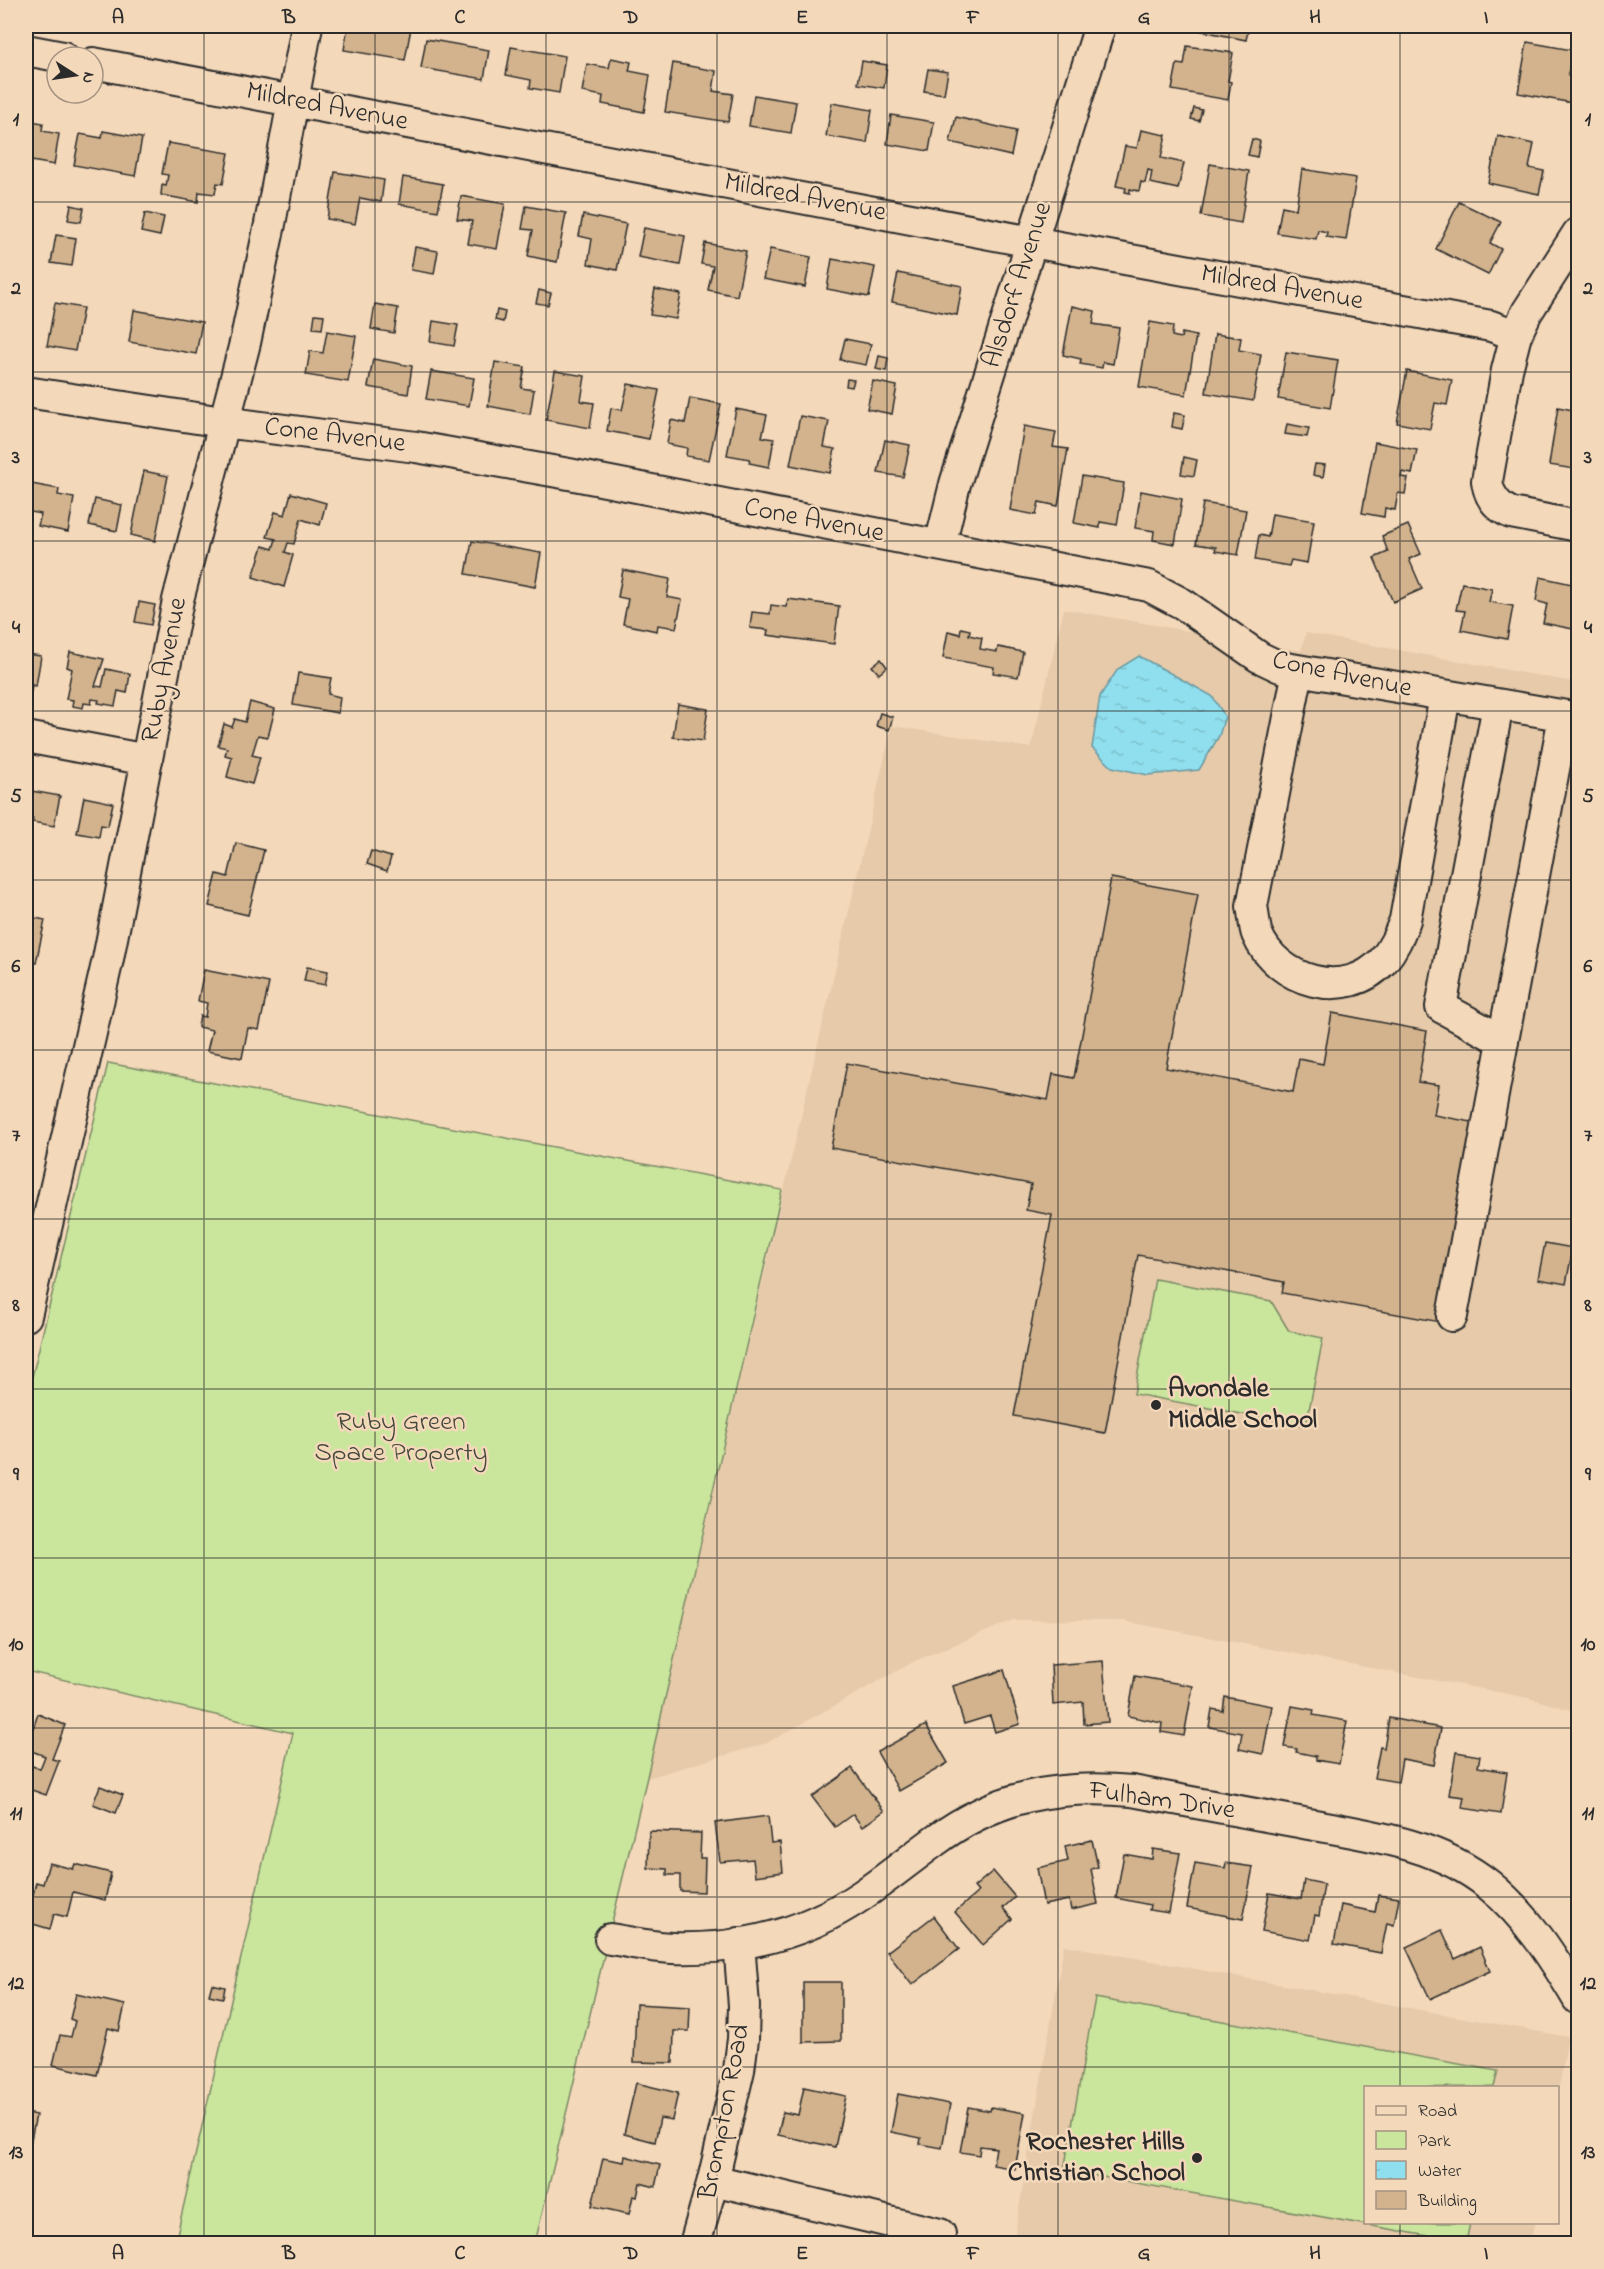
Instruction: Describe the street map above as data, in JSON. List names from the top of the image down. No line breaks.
{"streets":{"street":["Mildred Avenue","Alsdorf Avenue","Cone Avenue","Ruby Avenue","Fulham Drive","Brompton Road"]},"crossings":[["Mildred Avenue","Alsdorf Avenue"],["Mildred Avenue","Ruby Avenue"],["Alsdorf Avenue","Cone Avenue"],["Cone Avenue","Ruby Avenue"],["Fulham Drive","Brompton Road"]],"parks":["Ruby Green Space Property"],"places":["Avondale Middle School","Rochester Hills Christian School"],"legend":["Road","Park","Water","Building"],"north":"right","grid":{"columns":["A","B","C","D","E","F","G","H","I"],"rows":["1","2","3","4","5","6","7","8","9","10","11","12","13"]}}
